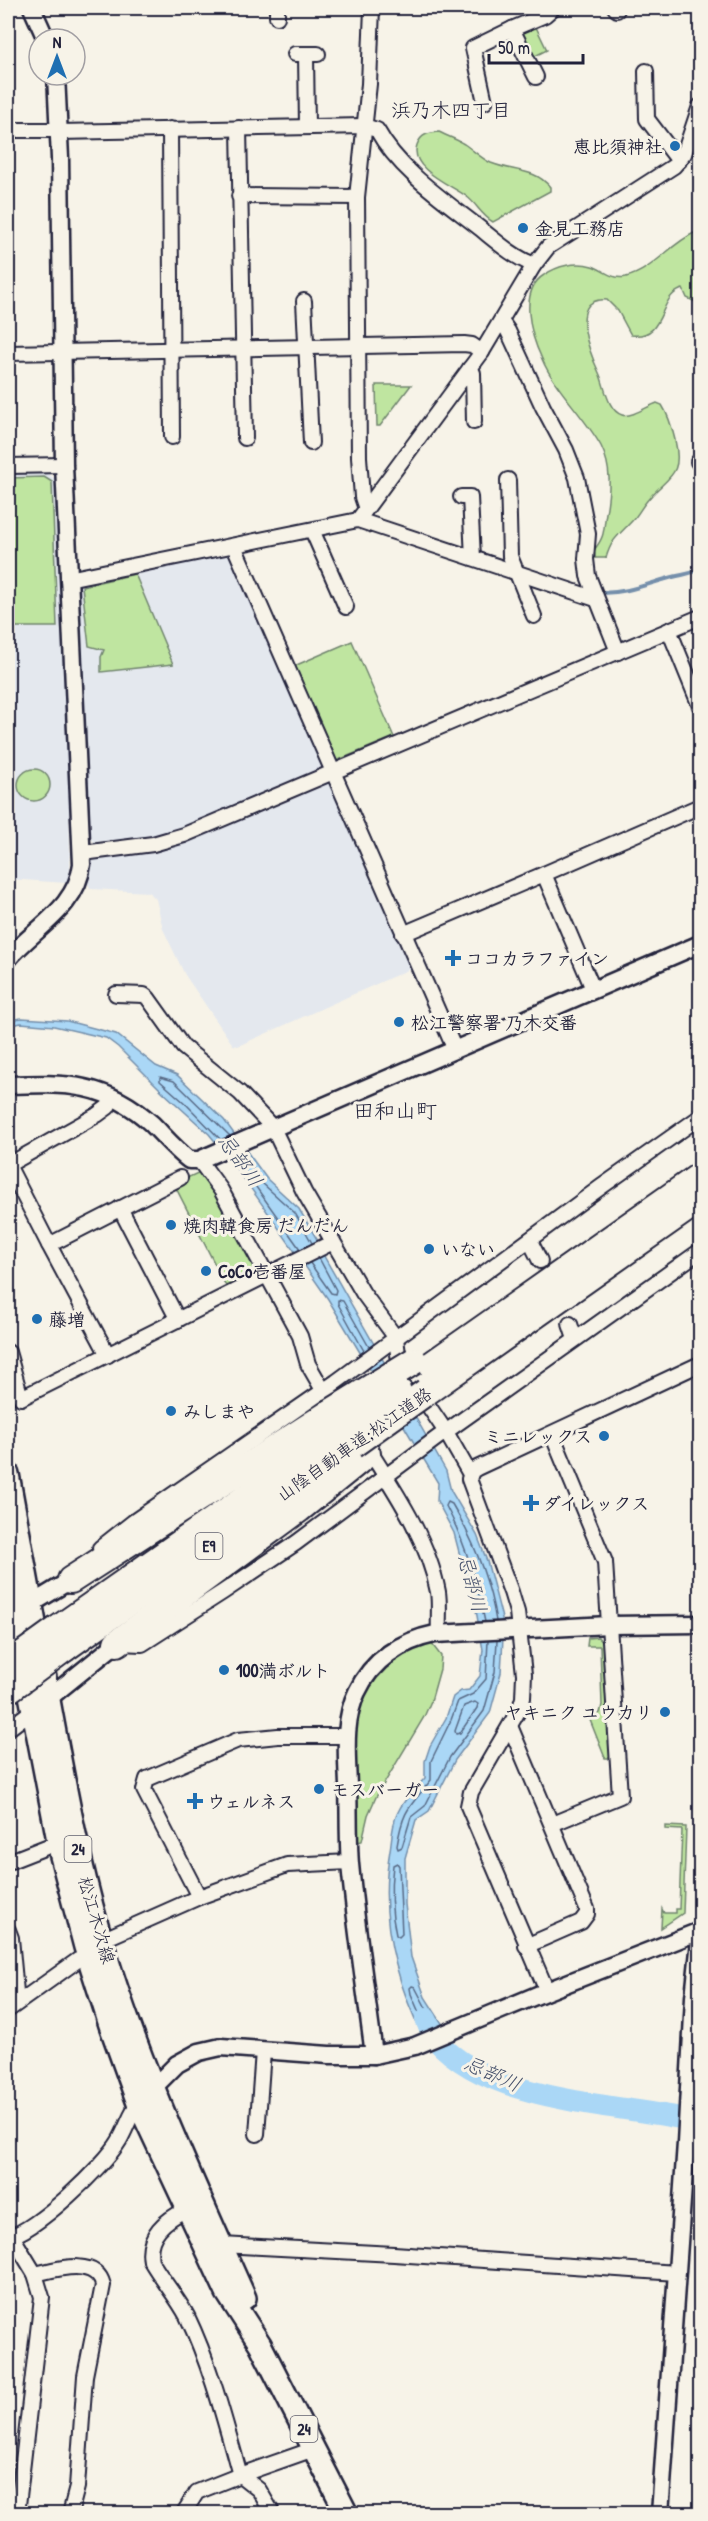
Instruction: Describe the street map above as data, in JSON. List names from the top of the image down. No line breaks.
{"streets":{"highway":["山陰自動車道;松江道路","E9"],"main road":["24","松江木次線"]},"districts":["浜乃木四丁目","田和山町"],"water":["忌部川"],"places":{"other":["恵比須神社","金見工務店","松江警察署 乃木交番","焼肉韓食房 だんだん","いない","CoCo壱番屋","藤増","みしまや","ミニレックス","100満ボルト","ヤキニク ユウカリ","モスバーガー"],"health":["ココカラファイン","ダイレックス","ウェルネス"]},"scale_bar":"50 m","north":"top"}
